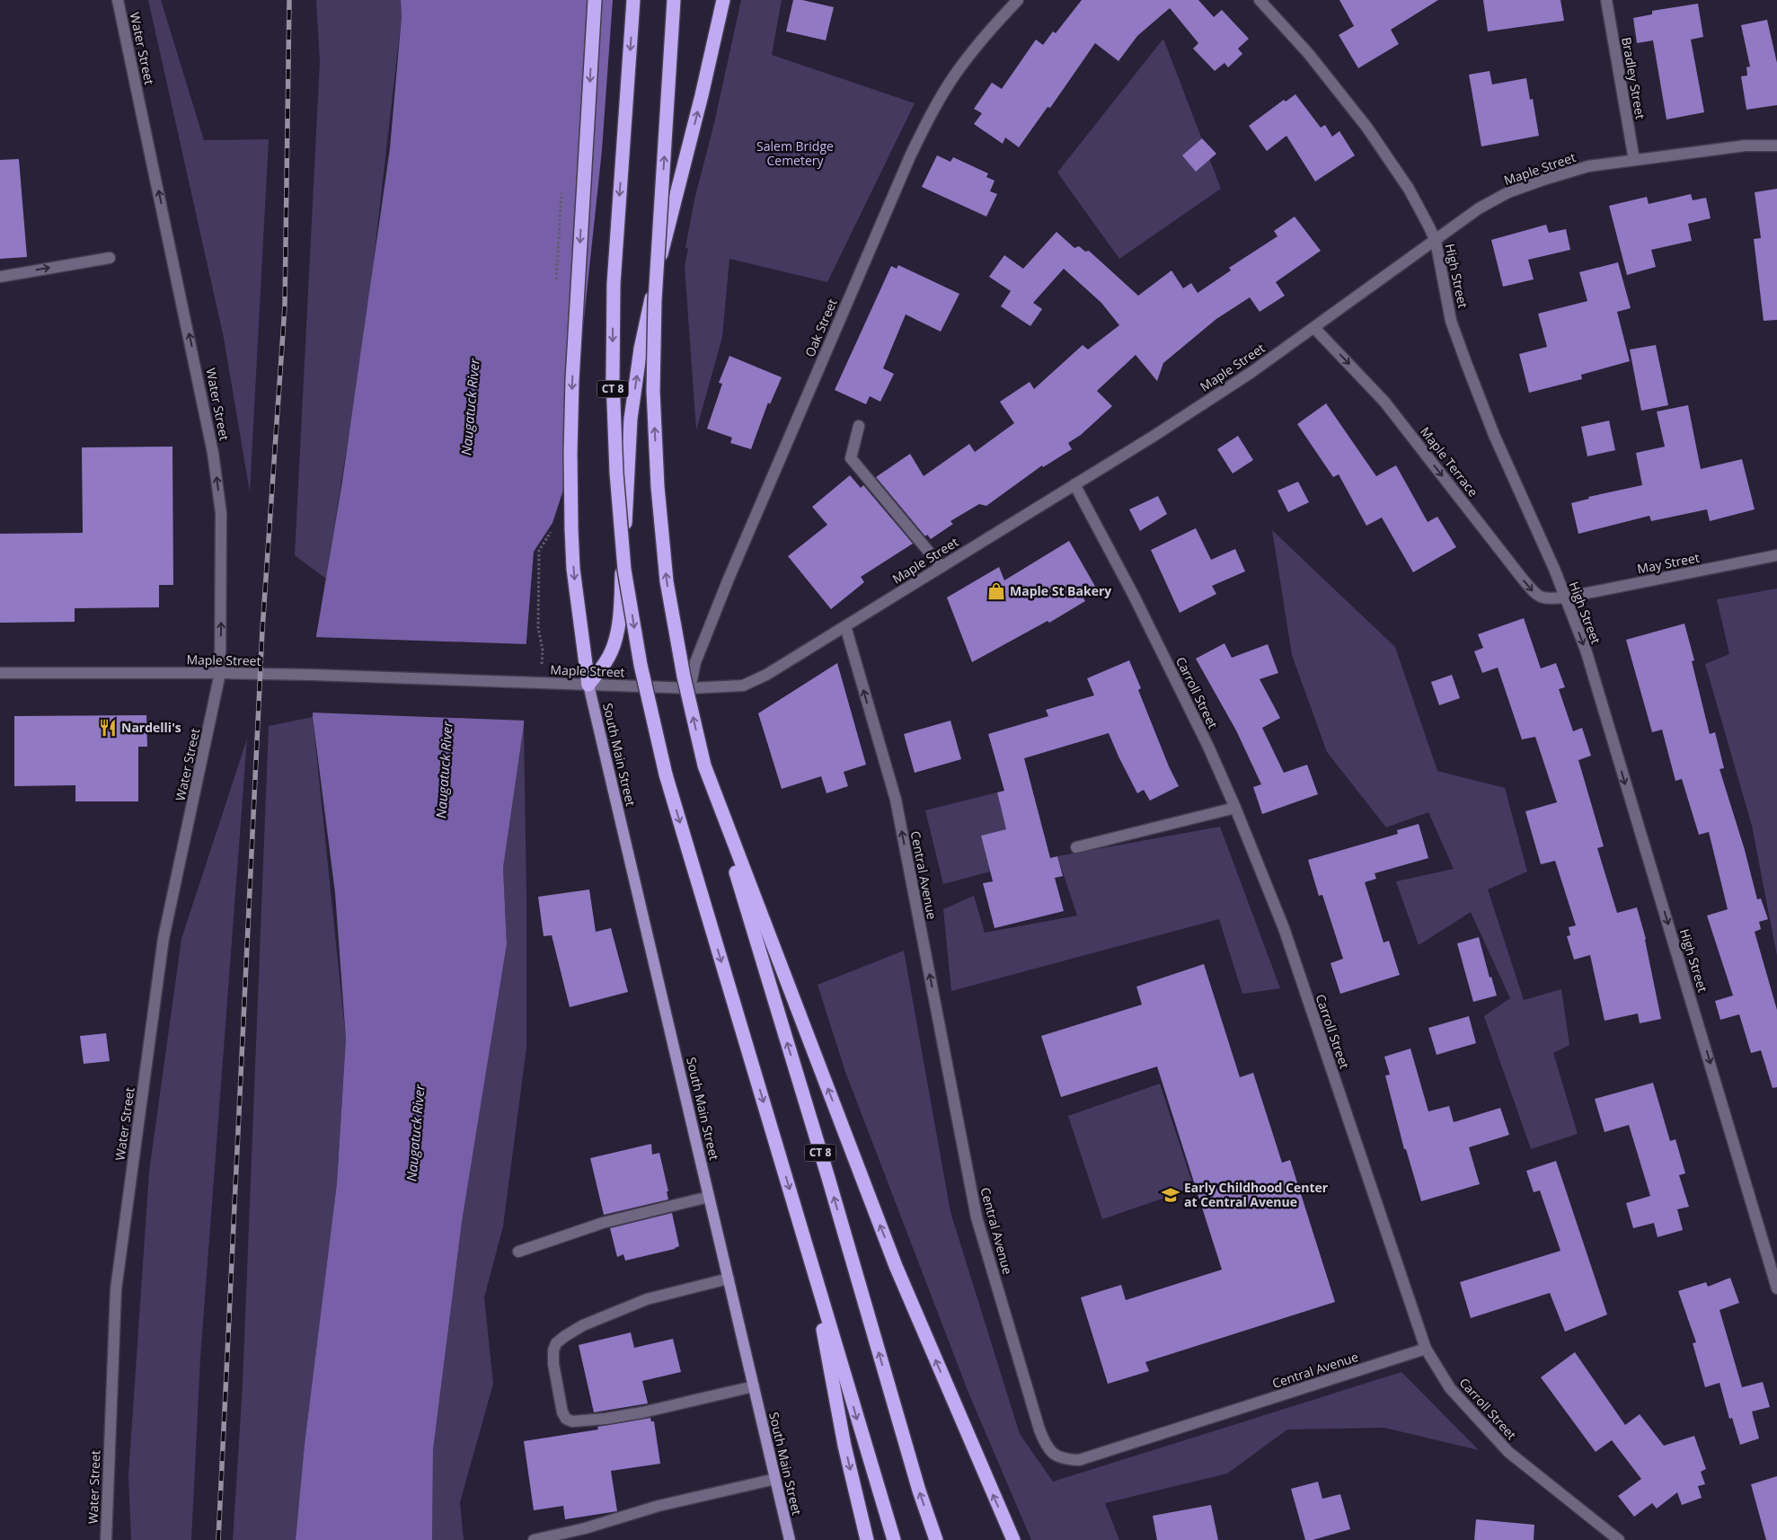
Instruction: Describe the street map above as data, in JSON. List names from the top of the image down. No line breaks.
{"streets":{"highway":["CT 8"],"main road":["South Main Street"],"street":["Water Street","Bradley Street","Maple Street","High Street","Oak Street","Maple Terrace","May Street","Carroll Street","Central Avenue"]},"crossings":[["Water Street","Maple Street"],["Bradley Street","Maple Street"],["Maple Street","High Street"],["Maple Street","Oak Street"],["Maple Street","Maple Terrace"],["Maple Street","Carroll Street"],["Maple Street","South Main Street"],["Maple Street","Central Avenue"],["High Street","Maple Terrace"],["High Street","May Street"],["Maple Terrace","May Street"],["Carroll Street","Central Avenue"]],"one_way":["Water Street","High Street","Maple Terrace"],"water":["Naugatuck River"],"parks":["Salem Bridge Cemetery"],"places":{"shop":["Maple St Bakery"],"restaurant":["Nardelli's"],"school or university":["Early Childhood Center at Central Avenue"]}}
